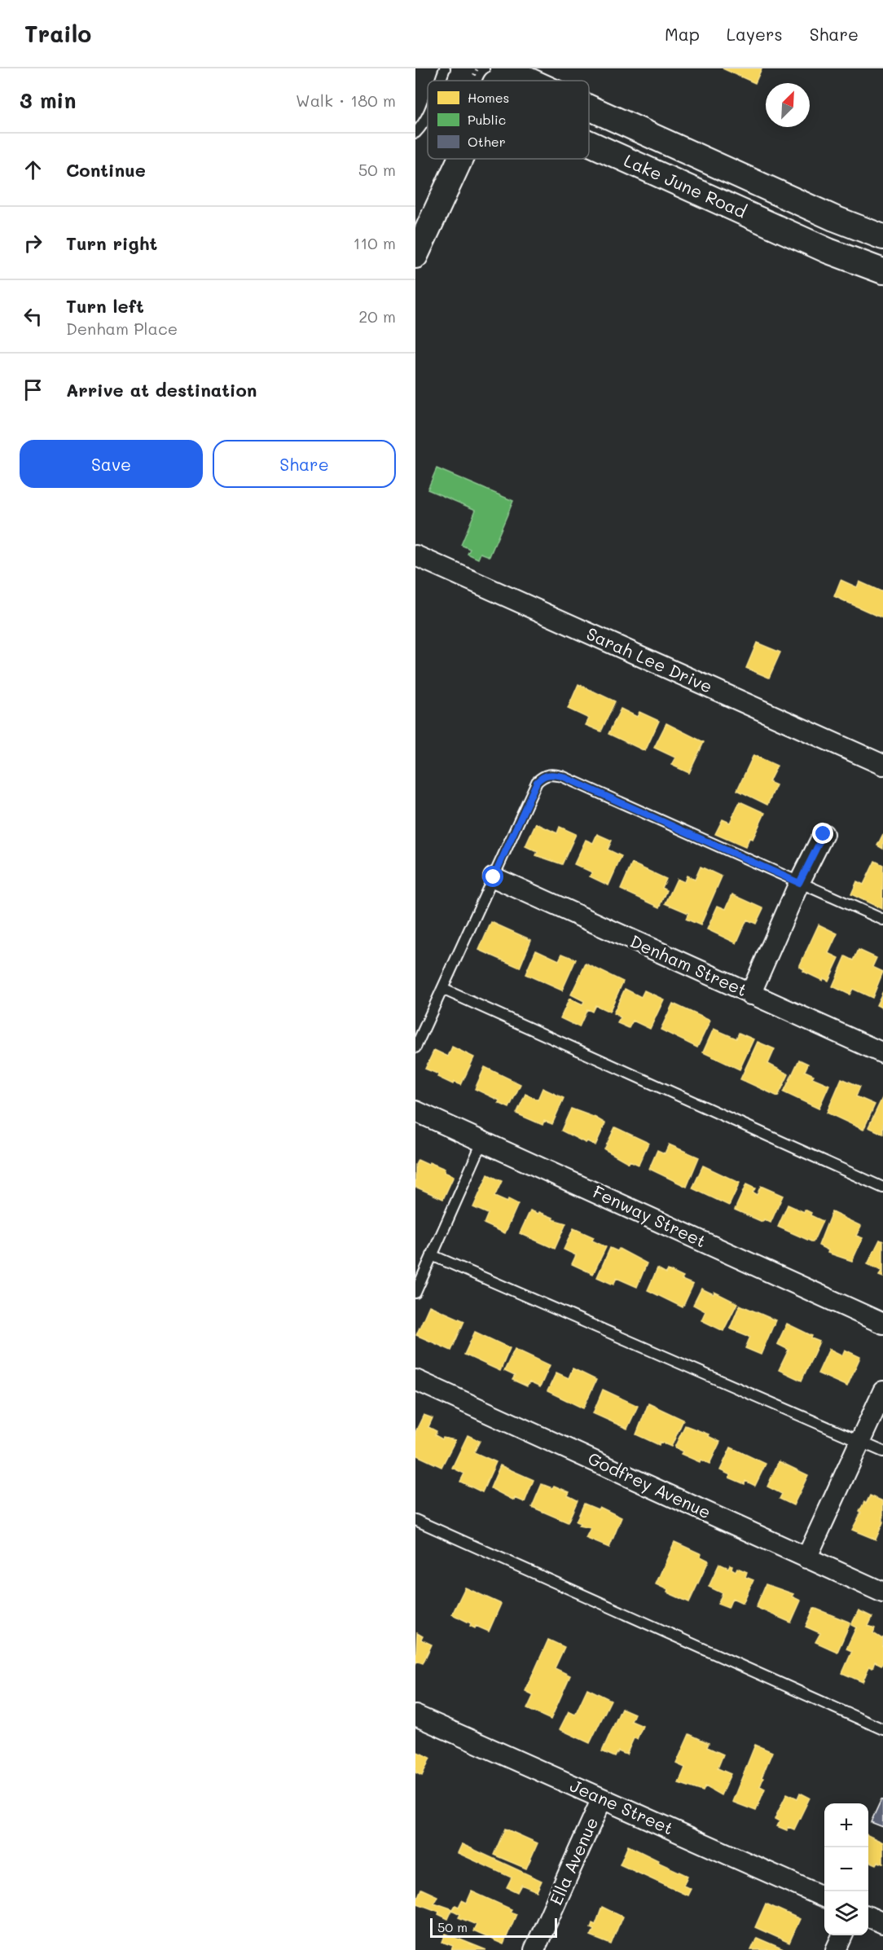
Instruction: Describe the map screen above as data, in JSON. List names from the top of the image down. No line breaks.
{"streets":{"street":["Lake June Road","Sarah Lee Drive","Denham Street","Fenway Street","Godfrey Avenue","Jeane Street","Ella Avenue"]},"crossings":[["Jeane Street","Ella Avenue"]],"legend":["Homes","Public","Other"],"scale_bar":"50 m","north":"top right","page":{"header":"Trailo","nav":["Map","Layers","Share"],"heading":["3 min","Walk · 180 m"],"list":[["Continue","50 m"],["Turn right","110 m"],["Turn left","Denham Place","20 m"],"Arrive at destination"],"buttons":["Save","Share"],"map_buttons":["+","−"],"scale":"50 m"}}
